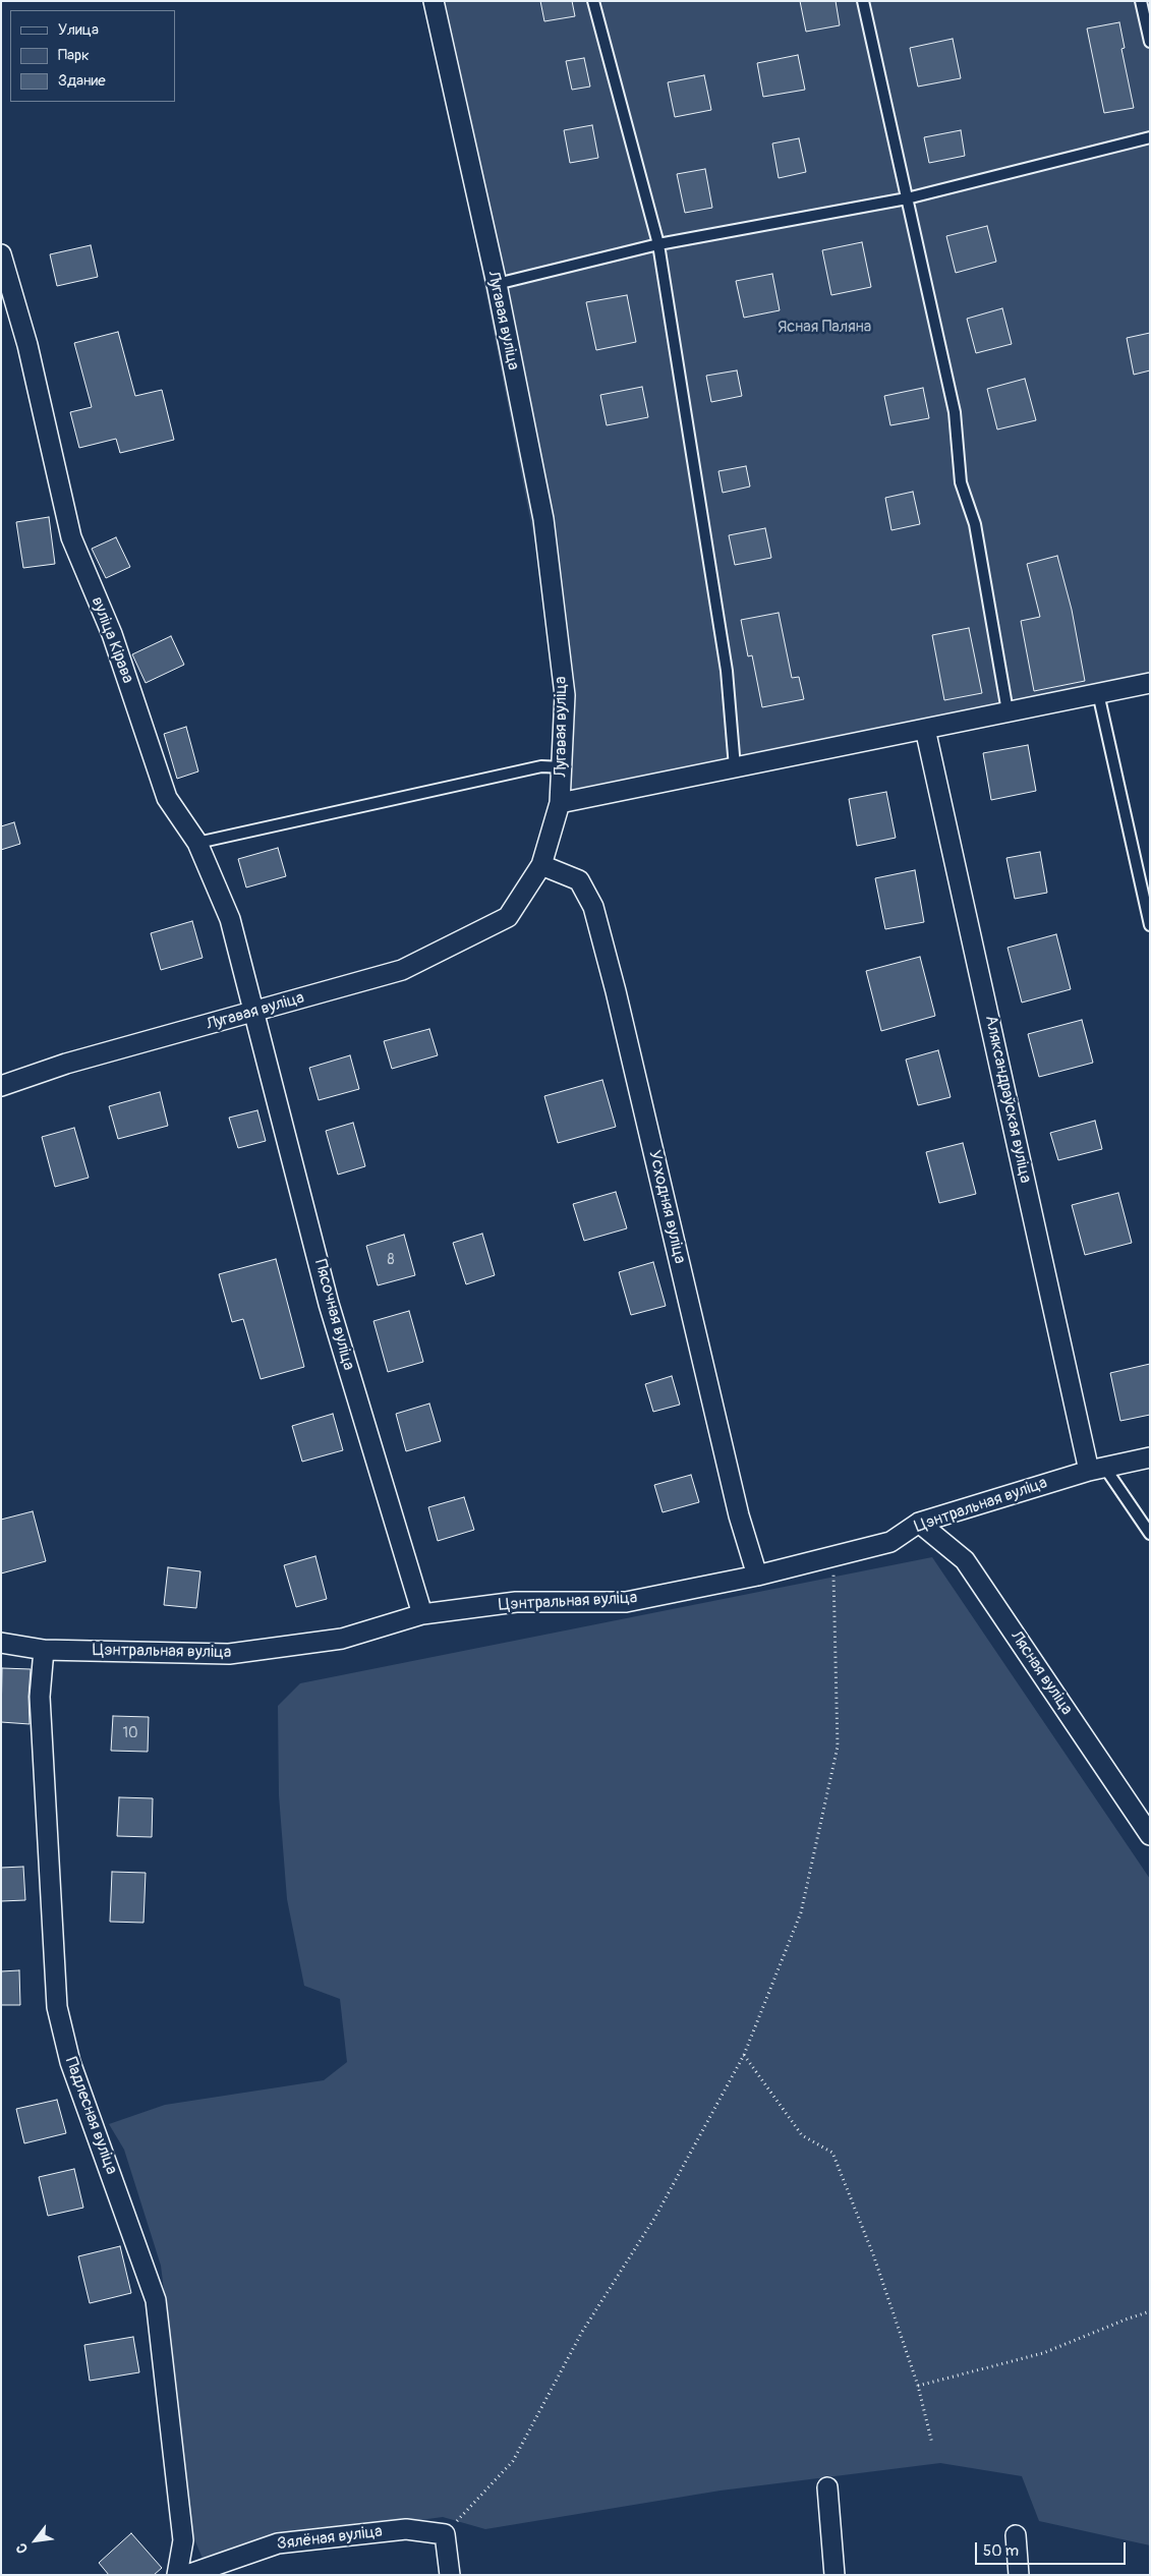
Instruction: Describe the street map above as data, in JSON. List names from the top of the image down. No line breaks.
{"streets":{"street":["Лугавая вуліца","вуліца Кірава","Аляксандраўская вуліца","Усходняя вуліца","Пясочная вуліца","Цэнтральная вуліца","Лясная вуліца","Падлесная вуліца","Зялёная вуліца"]},"crossings":[["Лугавая вуліца","вуліца Кірава"],["Лугавая вуліца","Усходняя вуліца"],["Лугавая вуліца","Пясочная вуліца"],["вуліца Кірава","Пясочная вуліца"],["Аляксандраўская вуліца","Цэнтральная вуліца"],["Усходняя вуліца","Цэнтральная вуліца"],["Пясочная вуліца","Цэнтральная вуліца"],["Цэнтральная вуліца","Лясная вуліца"],["Цэнтральная вуліца","Падлесная вуліца"]],"parks":["Ясная Паляна"],"house_numbers":["8","10"],"legend":["Улица","Парк","Здание"],"scale_bar":"50 m","north":"bottom left"}
